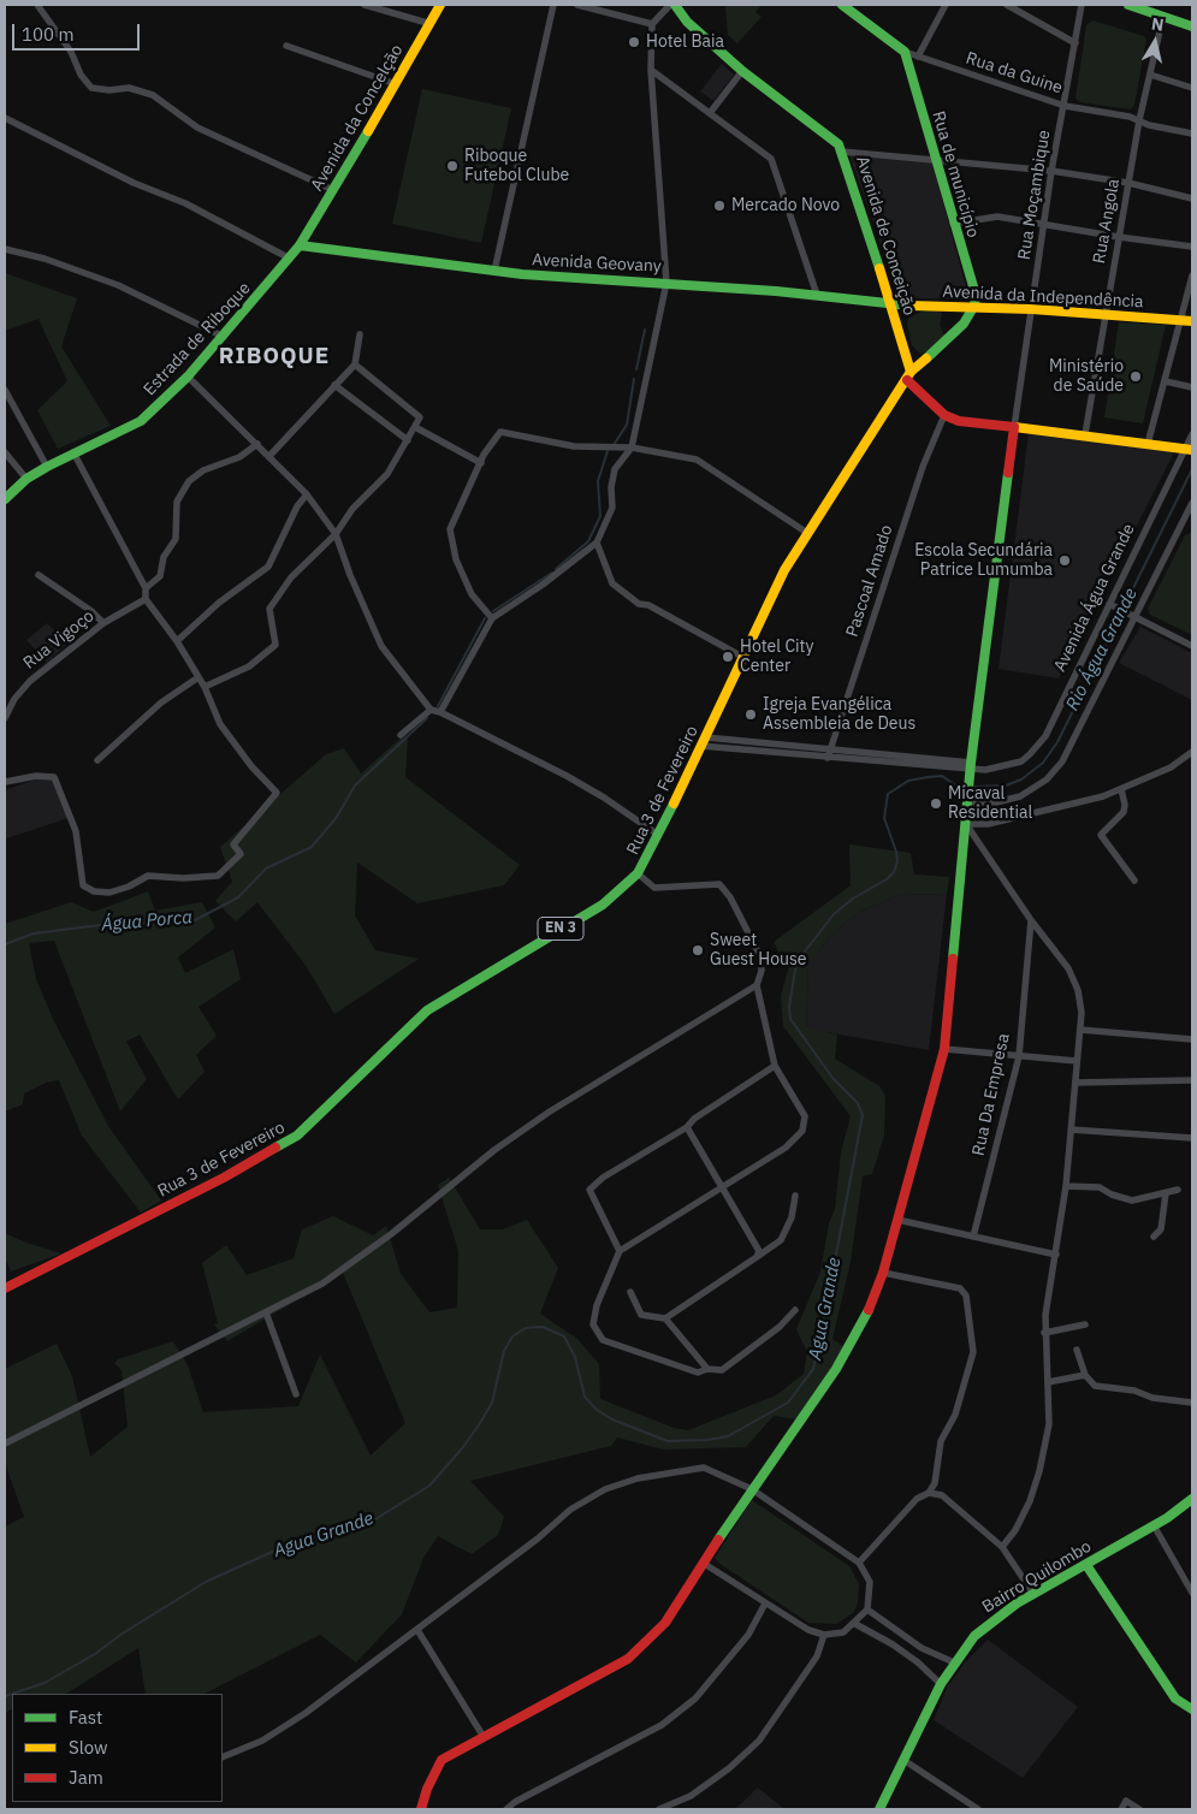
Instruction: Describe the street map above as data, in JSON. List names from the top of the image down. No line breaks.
{"streets":{"main road":["Rua da Guine","Avenida da Concelção","Rua de município","Avenida de Conceição","Avenida Geovany","Avenida da Independência","Estrada de Riboque","Rua 3 de Fevereiro","EN 3","Bairro Quilombo"],"street":["Rua Moçambique","Rua Angola","Pascoal Amado","Avenida Água Grande","Rua Vigoço","Rua Da Empresa"]},"crossings":[["Rua da Guine","Rua de município"],["Rua da Guine","Rua Moçambique"],["Rua da Guine","Rua Angola"],["Avenida da Concelção","Avenida Geovany"],["Avenida da Concelção","Estrada de Riboque"],["Rua de município","Avenida da Independência"],["Rua de município","Rua 3 de Fevereiro"],["Rua Moçambique","Avenida da Independência"],["Rua Angola","Avenida da Independência"],["Avenida de Conceição","Avenida Geovany"],["Avenida de Conceição","Avenida da Independência"],["Avenida de Conceição","Rua 3 de Fevereiro"],["Avenida Geovany","Avenida da Independência"],["Avenida Geovany","Estrada de Riboque"],["Avenida da Independência","Rua 3 de Fevereiro"]],"districts":["RIBOQUE"],"water":["Rio Água Grande","Água Porca","Agua Grande"],"places":["Hotel Baia","Riboque Futebol Clube","Mercado Novo","Ministério de Saúde","Escola Secundária Patrice Lumumba","Hotel City Center","Igreja Evangélica Assembleia de Deus","Micaval Residential","Sweet Guest House"],"legend":["Fast","Slow","Jam"],"scale_bar":"100 m","north":"top"}
